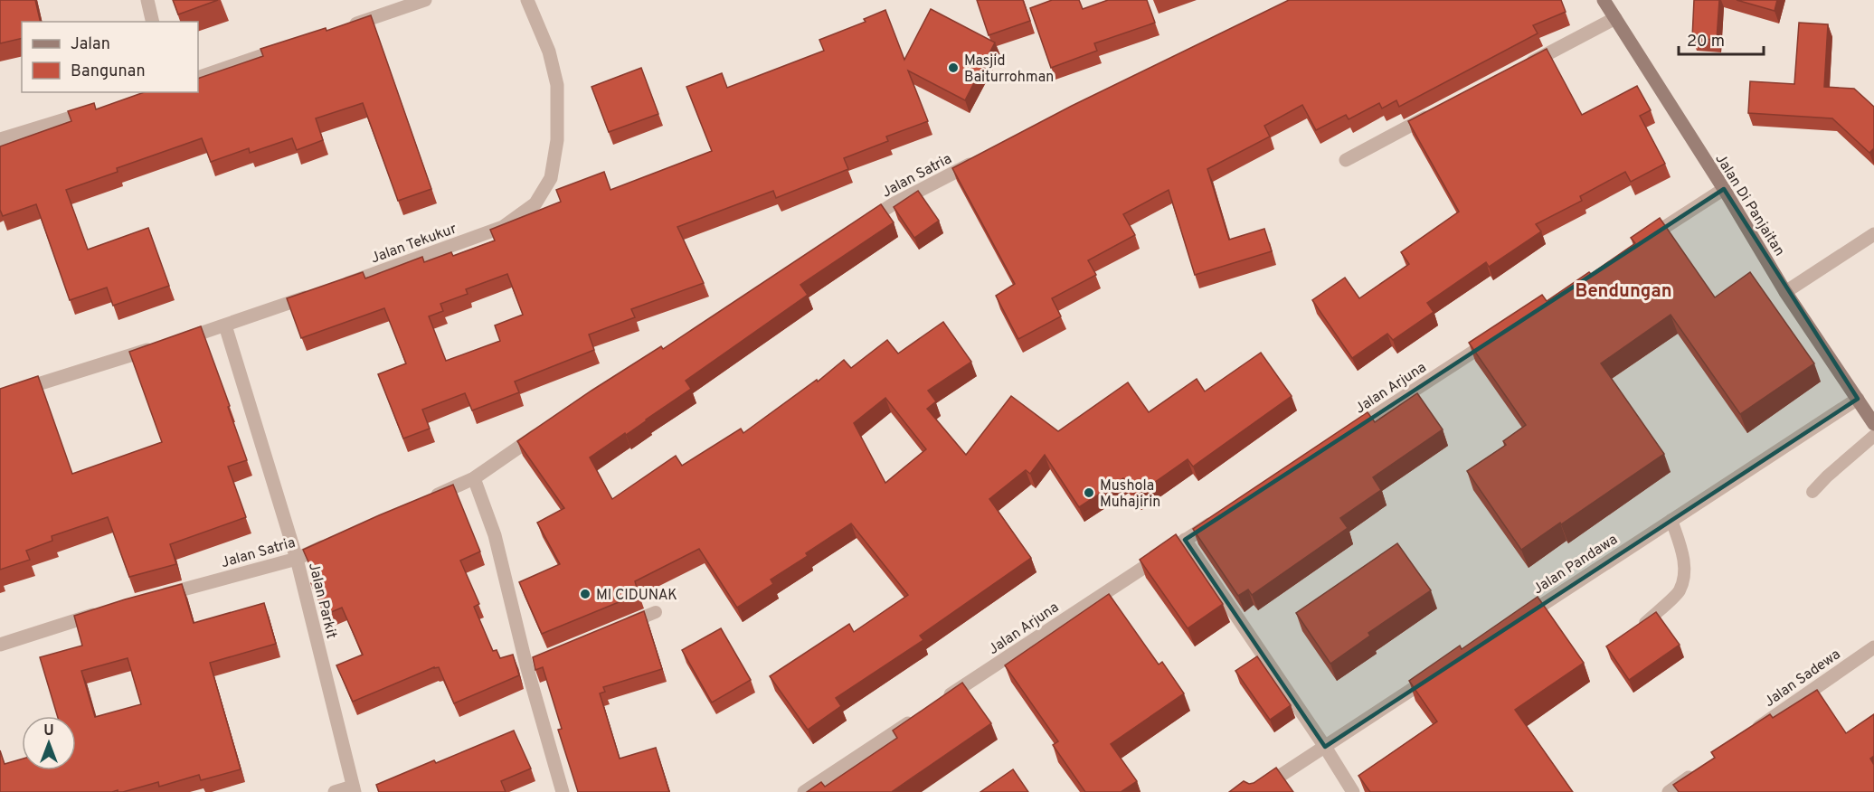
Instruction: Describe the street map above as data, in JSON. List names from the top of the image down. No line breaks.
{"streets":{"street":["Jalan Satria","Jalan Di Panjaitan","Jalan Tekukur","Jalan Arjuna","Jalan Pandawa","Jalan Parkit","Jalan Sadewa"]},"crossings":[["Jalan Satria","Jalan Parkit"],["Jalan Di Panjaitan","Jalan Pandawa"]],"districts":["Bendungan"],"places":["Masjid Baiturrohman","Mushola Muhajirin","MI CIDUNAK"],"legend":["Jalan","Bangunan"],"scale_bar":"20 m","north":"top"}
